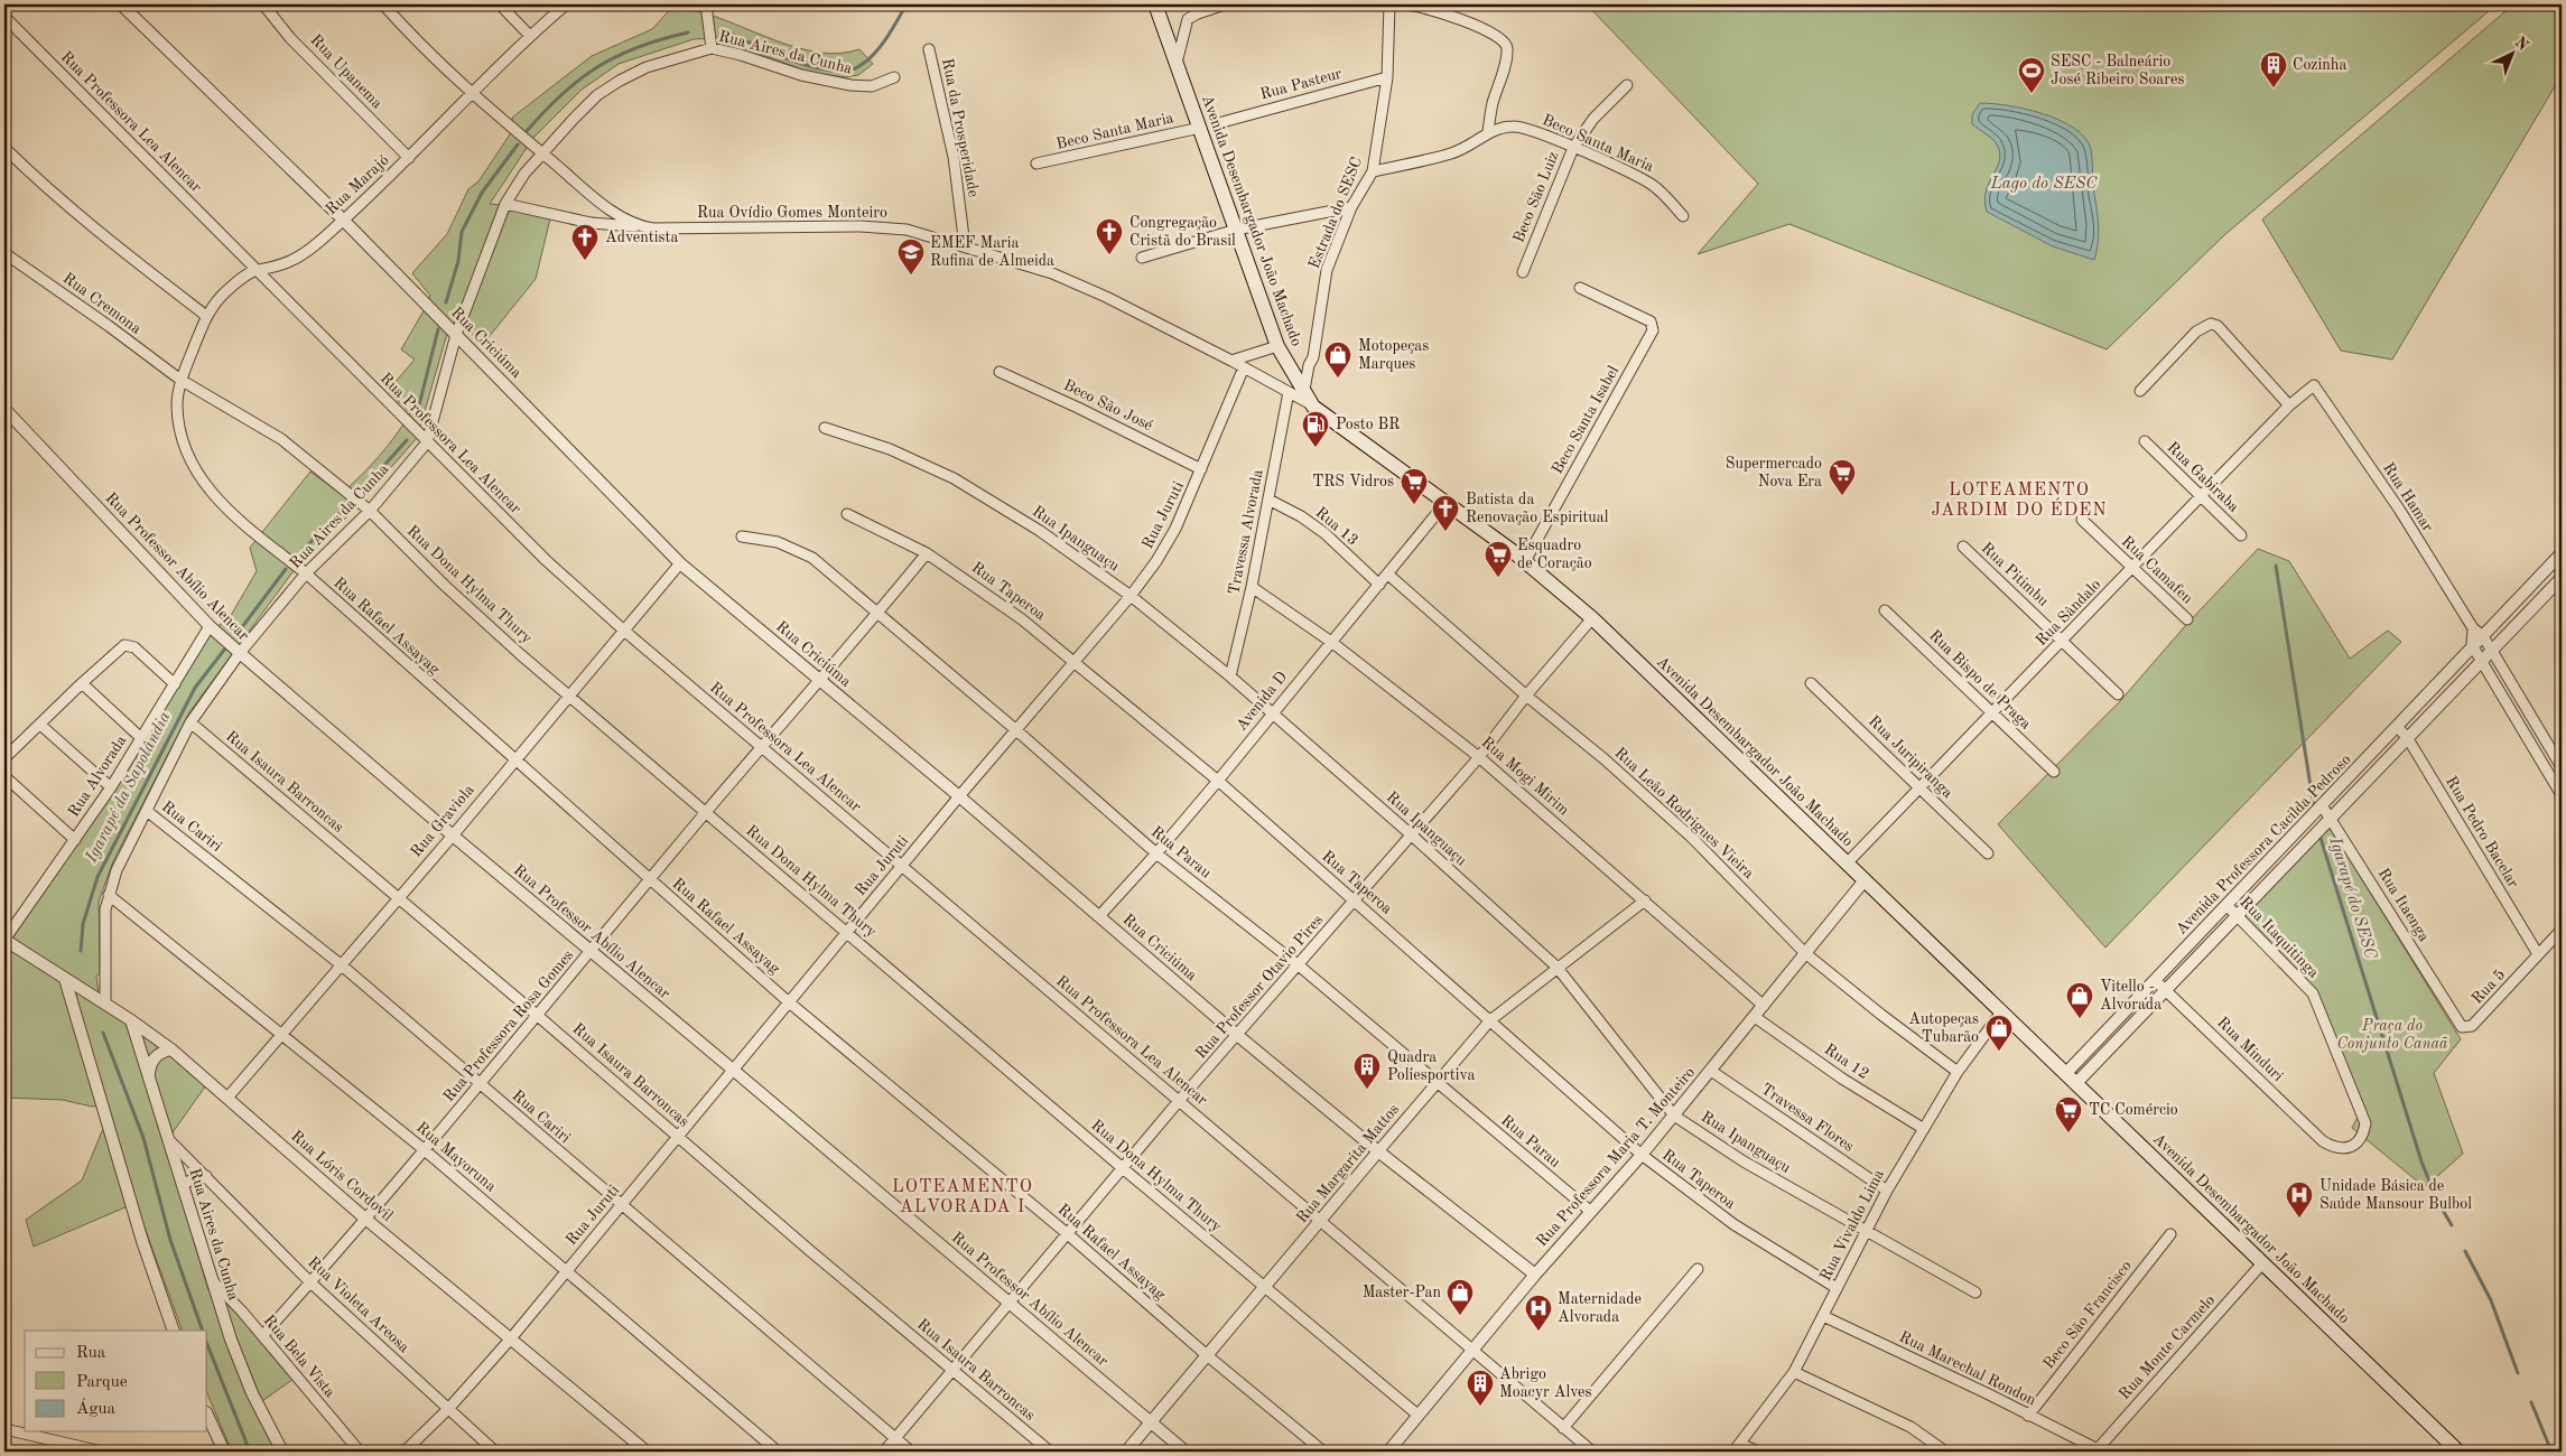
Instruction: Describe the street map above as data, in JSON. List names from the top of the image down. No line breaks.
{"streets":{"main road":["Avenida Desembargador João Machado"],"street":["Rua Aires da Cunha","Rua Upanema","Rua Pasteur","Rua Professora Lea Alencar","Rua da Prosperidade","Beco Santa Maria","Rua Marajó","Beco São Luiz","Rua Ovídio Gomes Monteiro","Estrada do SESC","Rua Cremona","Rua Criciúma","Beco São José","Beco Santa Isabel","Rua Gabiraba","Rua Hamar","Rua Juruti","Rua 13","Travessa Alvorada","Rua Ipanguaçu","Rua Professor Abílio Alencar","Rua Camafen","Rua Pitimbu","Rua Dona Hylma Thury","Rua Taperoa","Rua Sândalo","Rua Rafael Assayag","Rua Bispo de Praga","Avenida D","Rua Juripiranga","Rua Alvorada","Rua Mogi Mirim","Rua Isaura Barroncas","Rua Leão Rodrigues Vieira","Rua Graviola","Rua Cariri","Rua Pedro Bacelar","Avenida Professora Cacilda Pedroso","Rua Parau","Rua Itaenga","Rua Itaquitinga","Rua Professor Otavio Pires","Rua 5","Rua Professora Rosa Gomes","Rua Minduri","Rua 12","Travessa Flores","Rua Mayoruna","Rua Professora Maria T. Monteiro","Rua Margarita Mattos","Rua Lóris Cordovil","Rua Vivaldo Lima","Rua Violeta Areosa","Beco São Francisco","Rua Monte Carmelo","Rua Bela Vista","Rua Marechal Rondon"]},"crossings":[["Rua Aires da Cunha","Rua Professora Lea Alencar"],["Rua Aires da Cunha","Rua Ovídio Gomes Monteiro"],["Rua Aires da Cunha","Rua Criciúma"],["Rua Aires da Cunha","Rua Professor Abílio Alencar"],["Rua Aires da Cunha","Rua Dona Hylma Thury"],["Rua Aires da Cunha","Rua Rafael Assayag"],["Rua Aires da Cunha","Rua Isaura Barroncas"],["Rua Aires da Cunha","Rua Cariri"],["Rua Aires da Cunha","Rua Mayoruna"],["Rua Aires da Cunha","Rua Lóris Cordovil"],["Rua Aires da Cunha","Rua Violeta Areosa"],["Rua Aires da Cunha","Rua Bela Vista"],["Rua Upanema","Rua Marajó"],["Rua Pasteur","Estrada do SESC"],["Rua Professora Lea Alencar","Rua Marajó"],["Rua Professora Lea Alencar","Rua Juruti"],["Rua Professora Lea Alencar","Rua Graviola"],["Rua Professora Lea Alencar","Rua Professor Otavio Pires"],["Rua Professora Lea Alencar","Rua Professora Rosa Gomes"],["Rua Professora Lea Alencar","Rua Professora Maria T. Monteiro"],["Rua Professora Lea Alencar","Rua Margarita Mattos"],["Rua da Prosperidade","Rua Ovídio Gomes Monteiro"],["Beco Santa Maria","Beco São Luiz"],["Beco Santa Maria","Estrada do SESC"],["Beco Santa Maria","Avenida Desembargador João Machado"],["Rua Marajó","Rua Ovídio Gomes Monteiro"],["Rua Marajó","Rua Cremona"],["Rua Marajó","Rua Criciúma"],["Rua Marajó","Rua Dona Hylma Thury"],["Rua Marajó","Rua Rafael Assayag"],["Rua Ovídio Gomes Monteiro","Avenida Desembargador João Machado"],["Rua Ovídio Gomes Monteiro","Rua Juruti"],["Rua Ovídio Gomes Monteiro","Travessa Alvorada"],["Estrada do SESC","Avenida Desembargador João Machado"],["Avenida Desembargador João Machado","Beco Santa Isabel"],["Avenida Desembargador João Machado","Rua Sândalo"],["Avenida Desembargador João Machado","Avenida D"],["Avenida Desembargador João Machado","Avenida Professora Cacilda Pedroso"],["Avenida Desembargador João Machado","Rua Professor Otavio Pires"],["Avenida Desembargador João Machado","Rua Professora Maria T. Monteiro"],["Avenida Desembargador João Machado","Rua Vivaldo Lima"],["Avenida Desembargador João Machado","Rua Monte Carmelo"],["Rua Cremona","Rua Dona Hylma Thury"],["Rua Cremona","Rua Rafael Assayag"],["Rua Criciúma","Rua Juruti"],["Rua Criciúma","Avenida D"],["Rua Criciúma","Rua Graviola"],["Rua Criciúma","Rua Professor Otavio Pires"],["Rua Criciúma","Rua Professora Rosa Gomes"],["Rua Criciúma","Rua Professora Maria T. Monteiro"],["Rua Criciúma","Rua Margarita Mattos"],["Beco São José","Rua Juruti"],["Rua Gabiraba","Rua Sândalo"],["Rua Hamar","Rua Sândalo"],["Rua Hamar","Avenida Professora Cacilda Pedroso"],["Rua Juruti","Rua Ipanguaçu"],["Rua Juruti","Rua Professor Abílio Alencar"],["Rua Juruti","Rua Dona Hylma Thury"],["Rua Juruti","Rua Taperoa"],["Rua Juruti","Rua Rafael Assayag"],["Rua Juruti","Rua Isaura Barroncas"],["Rua Juruti","Rua Cariri"],["Rua Juruti","Rua Parau"],["Rua Juruti","Rua Mayoruna"],["Rua Juruti","Rua Lóris Cordovil"],["Rua Juruti","Rua Violeta Areosa"],["Rua 13","Travessa Alvorada"],["Rua 13","Avenida D"],["Travessa Alvorada","Rua Ipanguaçu"],["Travessa Alvorada","Rua Mogi Mirim"],["Rua Ipanguaçu","Avenida D"],["Rua Ipanguaçu","Rua Professor Otavio Pires"],["Rua Ipanguaçu","Rua Professora Maria T. Monteiro"],["Rua Ipanguaçu","Rua Margarita Mattos"],["Rua Ipanguaçu","Rua Vivaldo Lima"],["Rua Professor Abílio Alencar","Rua Alvorada"],["Rua Professor Abílio Alencar","Rua Graviola"],["Rua Professor Abílio Alencar","Rua Professor Otavio Pires"],["Rua Professor Abílio Alencar","Rua Professora Rosa Gomes"],["Rua Professor Abílio Alencar","Rua Margarita Mattos"],["Rua Camafen","Rua Sândalo"],["Rua Pitimbu","Rua Sândalo"],["Rua Dona Hylma Thury","Rua Rafael Assayag"],["Rua Dona Hylma Thury","Rua Graviola"],["Rua Dona Hylma Thury","Rua Professor Otavio Pires"],["Rua Dona Hylma Thury","Rua Professora Rosa Gomes"],["Rua Dona Hylma Thury","Rua Professora Maria T. Monteiro"],["Rua Dona Hylma Thury","Rua Margarita Mattos"],["Rua Taperoa","Avenida D"],["Rua Taperoa","Rua Professor Otavio Pires"],["Rua Taperoa","Rua Professora Rosa Gomes"],["Rua Taperoa","Rua Professora Maria T. Monteiro"],["Rua Taperoa","Rua Margarita Mattos"],["Rua Taperoa","Rua Vivaldo Lima"],["Rua Sândalo","Rua Bispo de Praga"],["Rua Sândalo","Rua Juripiranga"],["Rua Rafael Assayag","Rua Graviola"],["Rua Rafael Assayag","Rua Professor Otavio Pires"],["Rua Rafael Assayag","Rua Professora Rosa Gomes"],["Rua Rafael Assayag","Rua Margarita Mattos"],["Avenida D","Rua Mogi Mirim"],["Avenida D","Rua Leão Rodrigues Vieira"],["Avenida D","Rua Parau"],["Rua Alvorada","Rua Lóris Cordovil"],["Rua Mogi Mirim","Rua Professor Otavio Pires"],["Rua Mogi Mirim","Rua Professora Maria T. Monteiro"],["Rua Mogi Mirim","Rua Margarita Mattos"],["Rua Isaura Barroncas","Rua Graviola"],["Rua Isaura Barroncas","Rua Professor Otavio Pires"],["Rua Isaura Barroncas","Rua Professora Rosa Gomes"],["Rua Leão Rodrigues Vieira","Rua Professor Otavio Pires"],["Rua Leão Rodrigues Vieira","Rua Professora Maria T. Monteiro"],["Rua Leão Rodrigues Vieira","Rua Vivaldo Lima"],["Rua Graviola","Rua Cariri"],["Rua Graviola","Rua Mayoruna"],["Rua Graviola","Rua Lóris Cordovil"],["Rua Cariri","Rua Professor Otavio Pires"],["Rua Cariri","Rua Professora Rosa Gomes"],["Rua Pedro Bacelar","Avenida Professora Cacilda Pedroso"],["Rua Pedro Bacelar","Rua 5"],["Avenida Professora Cacilda Pedroso","Rua Itaenga"],["Avenida Professora Cacilda Pedroso","Rua Itaquitinga"],["Avenida Professora Cacilda Pedroso","Rua Minduri"],["Rua Parau","Rua Professor Otavio Pires"],["Rua Parau","Rua Professora Rosa Gomes"],["Rua Parau","Rua Professora Maria T. Monteiro"],["Rua Parau","Rua Margarita Mattos"],["Rua Itaenga","Rua 5"],["Rua Itaquitinga","Rua Minduri"],["Rua Professora Rosa Gomes","Rua Mayoruna"],["Rua Professora Rosa Gomes","Rua Lóris Cordovil"],["Rua Professora Rosa Gomes","Rua Violeta Areosa"],["Rua Professora Rosa Gomes","Rua Bela Vista"],["Rua 12","Rua Professora Maria T. Monteiro"],["Rua 12","Rua Vivaldo Lima"],["Travessa Flores","Rua Professora Maria T. Monteiro"],["Travessa Flores","Rua Vivaldo Lima"],["Rua Vivaldo Lima","Rua Marechal Rondon"],["Beco São Francisco","Rua Marechal Rondon"],["Rua Monte Carmelo","Rua Marechal Rondon"]],"districts":["LOTEAMENTO JARDIM DO ÉDEN","LOTEAMENTO ALVORADA I"],"water":["Lago do SESC","Igarapé da Sapolândia","Igarapé do SESC"],"parks":["Praça do Conjunto Canaã"],"places":{"building":["Cozinha","Quadra Poliesportiva","Abrigo Moacyr Alves"],"sports":["SESC - Balneário José Ribeiro Soares"],"church":["Congregação Cristã do Brasil","Adventista","Batista da Renovação Espiritual"],"school or university":["EMEF Maria Rufina de Almeida"],"shop":["Motopeças Marques","Vitello - Alvorada","Autopeças Tubarão","Master-Pan"],"fuel station":["Posto BR"],"supermarket":["Supermercado Nova Era","TRS Vidros","Esquadro de Coração","TC Comércio"],"hospital":["Unidade Básica de Saúde Mansour Bulbol","Maternidade Alvorada"]},"legend":["Rua","Parque","Água"],"north":"top right"}
